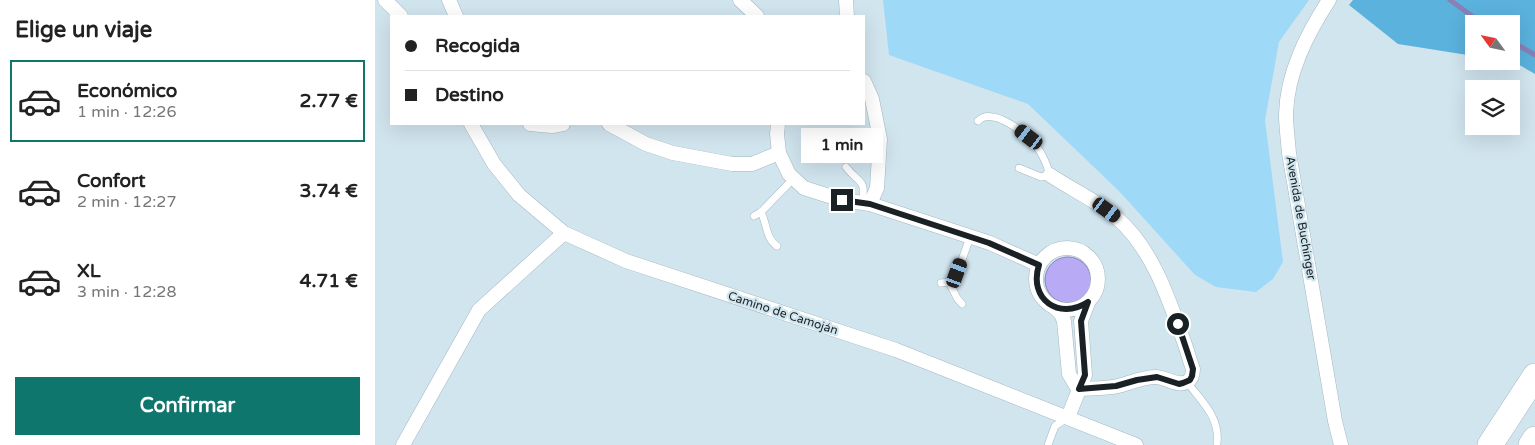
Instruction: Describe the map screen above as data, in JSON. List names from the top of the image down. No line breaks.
{"streets":{"street":["Avenida de Buchinger","Camino de Camoján"]},"north":"top left","page":{"heading":"Elige un viaje","banner":["Recogida","Destino"],"list":[{"name":"Económico","note":"1 min · 12:26","value":"2.77 €"},{"name":"Confort","note":"2 min · 12:27","value":"3.74 €"},{"name":"XL","note":"3 min · 12:28","value":"4.71 €"}],"bubble":"1 min","buttons":"Confirmar"}}
